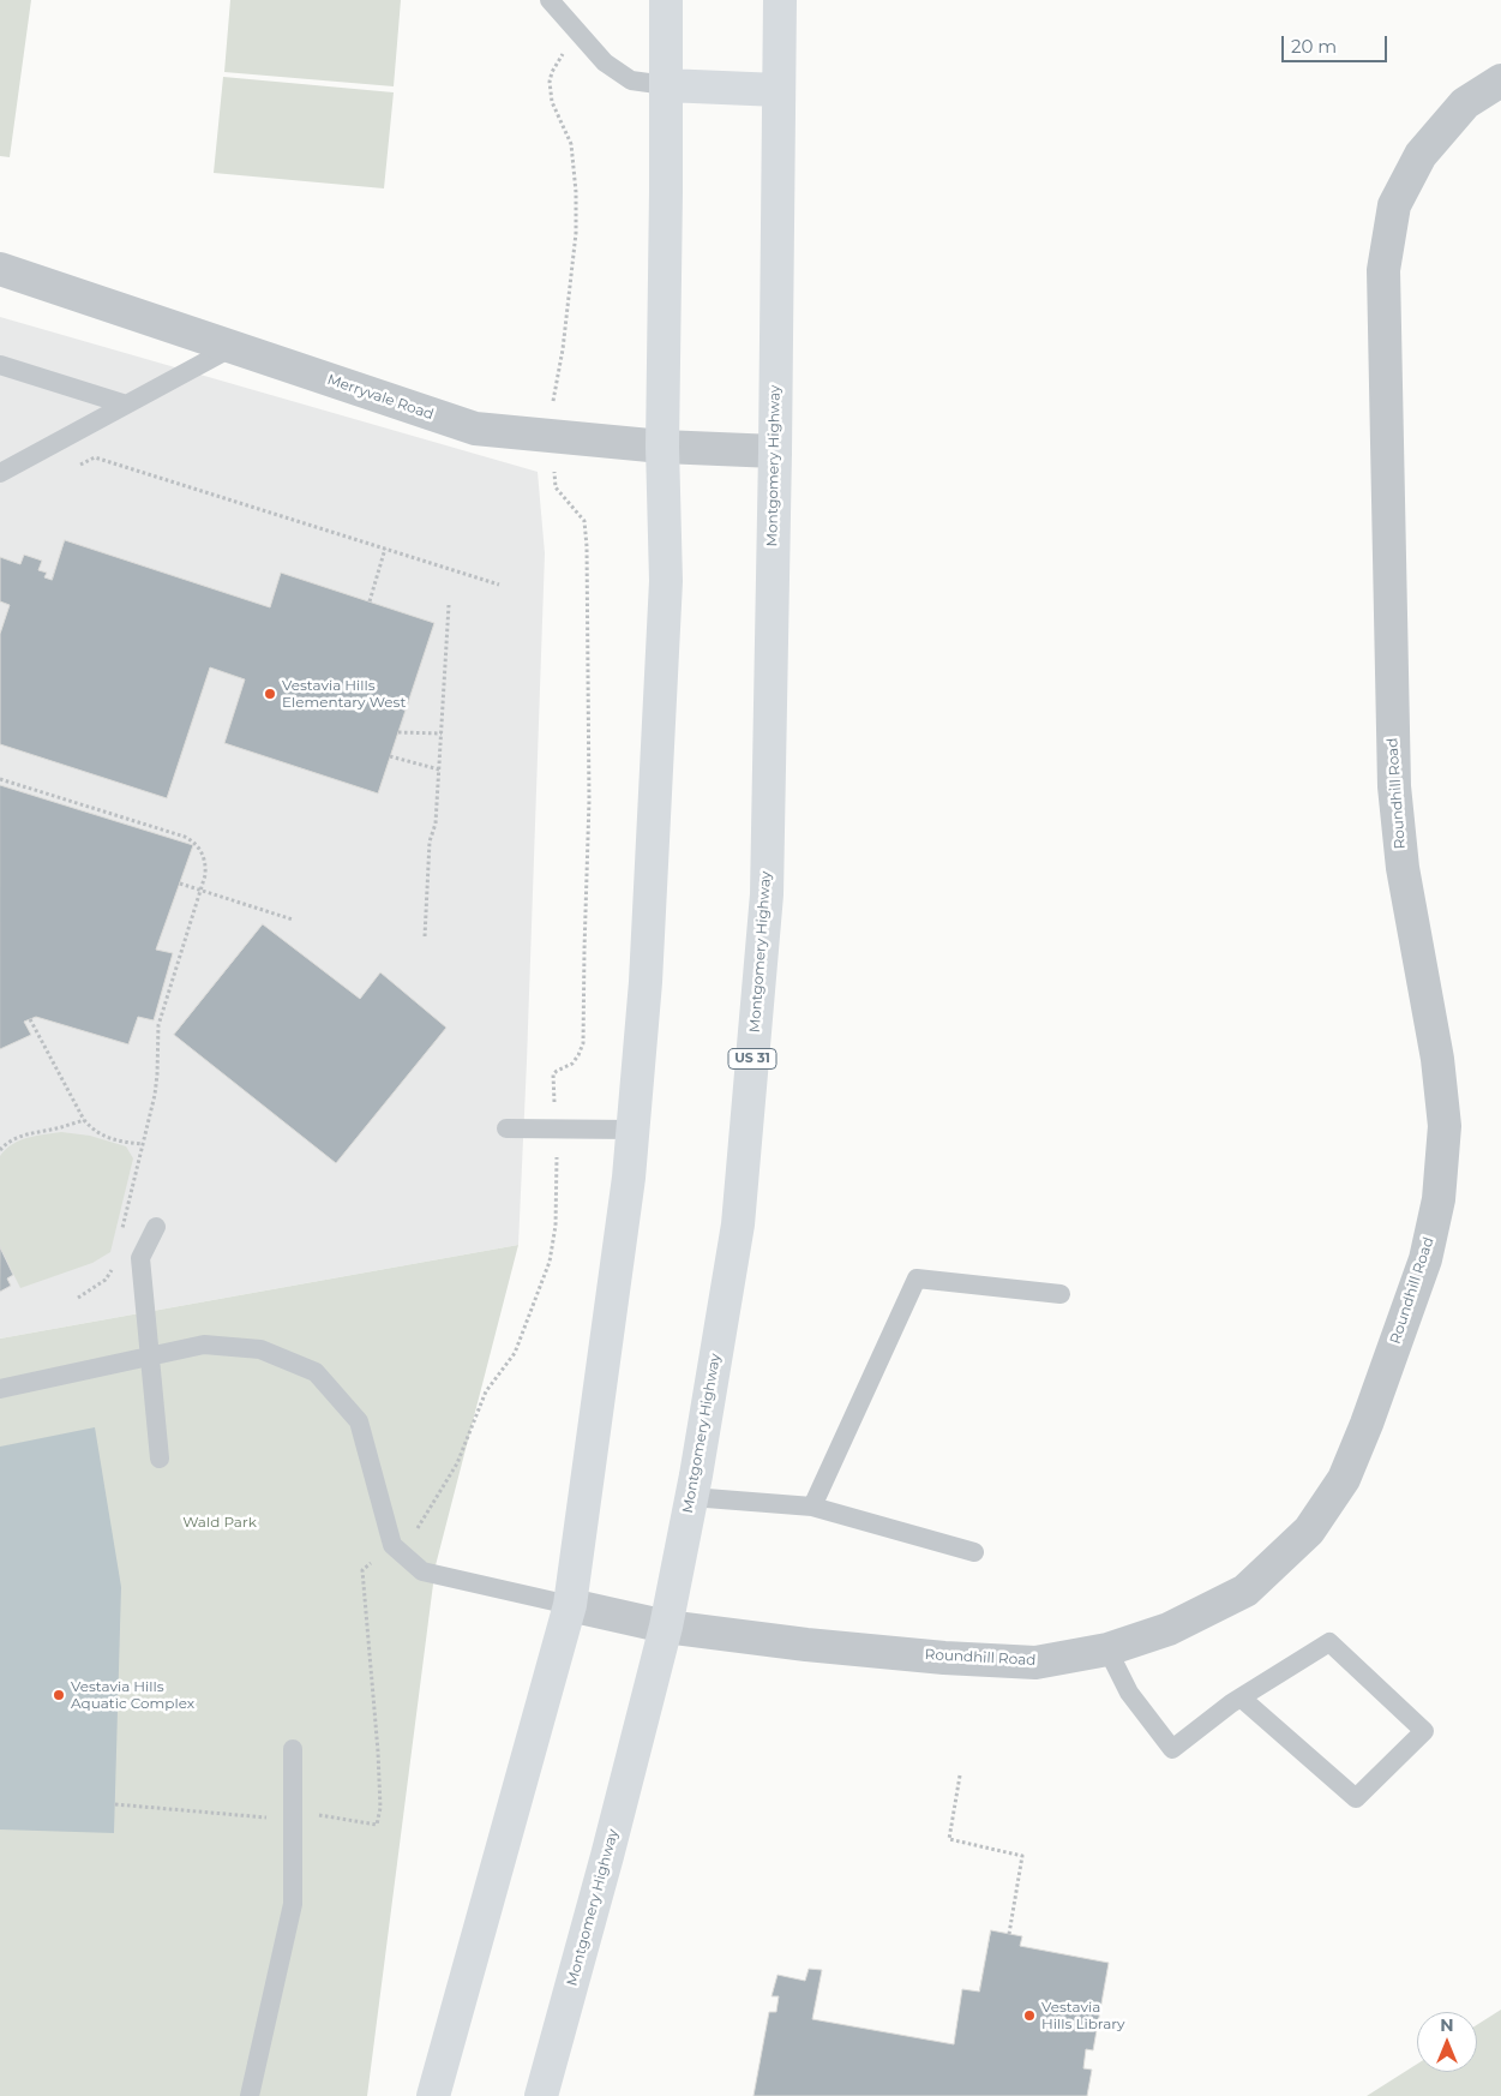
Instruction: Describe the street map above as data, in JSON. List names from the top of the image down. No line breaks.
{"streets":{"main road":["Montgomery Highway","US 31"],"street":["Merryvale Road","Roundhill Road"]},"crossings":[["Merryvale Road","Montgomery Highway"],["Montgomery Highway","Roundhill Road"]],"parks":["Wald Park"],"places":["Vestavia Hills Elementary West","Vestavia Hills Aquatic Complex","Vestavia Hills Library"],"scale_bar":"20 m","north":"top"}
